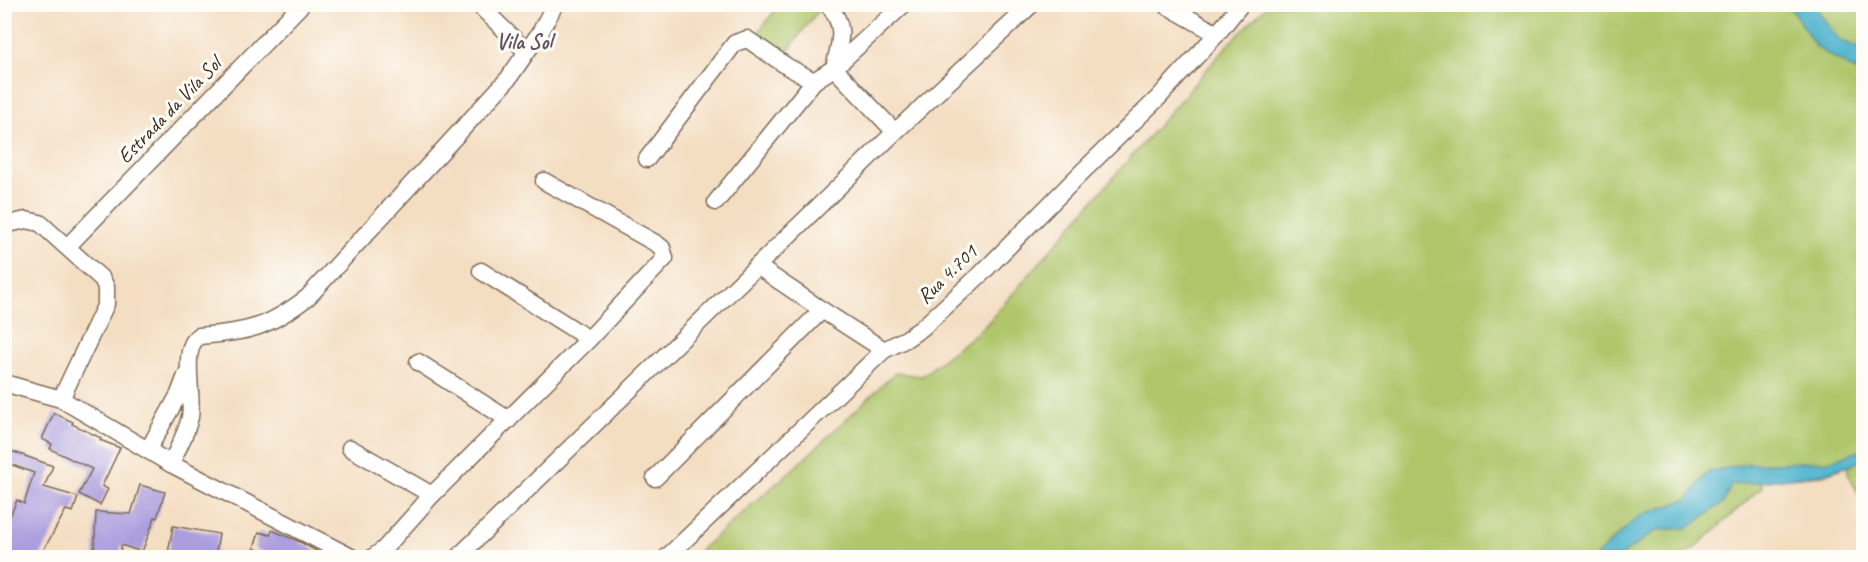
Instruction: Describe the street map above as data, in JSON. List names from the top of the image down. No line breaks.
{"streets":{"street":["Estrada da Vila Sol","Rua 4.701"]},"districts":["Vila Sol"]}
